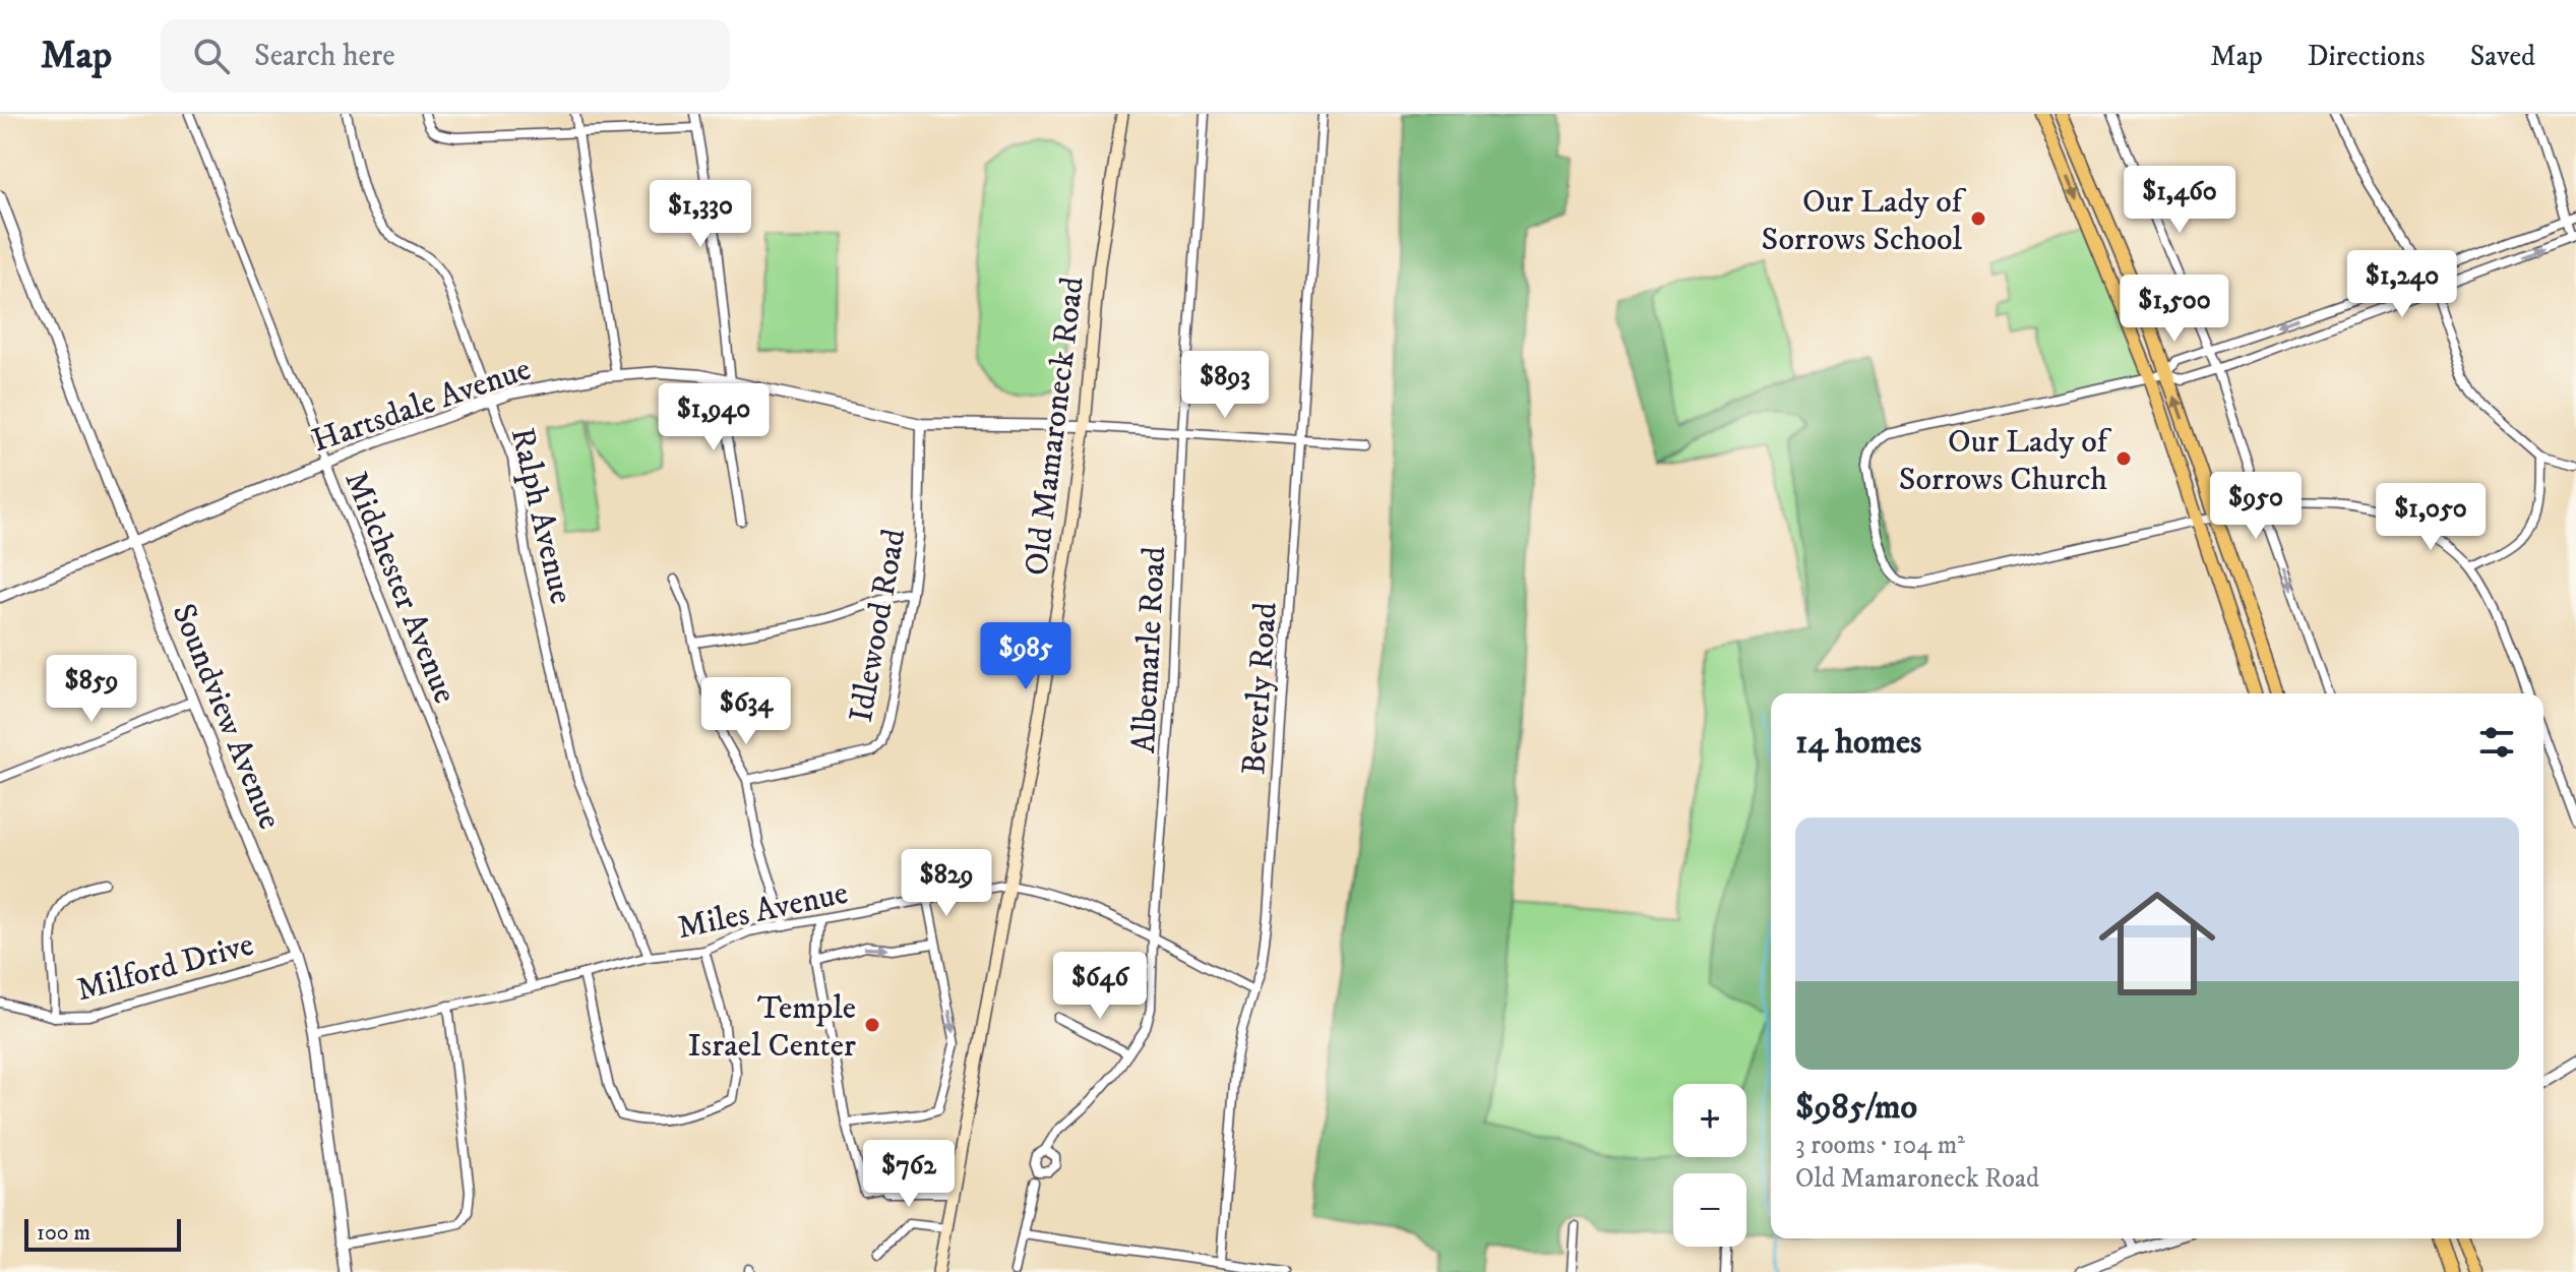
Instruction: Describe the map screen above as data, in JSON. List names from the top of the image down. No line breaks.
{"streets":{"main road":["Old Mamaroneck Road"],"street":["Hartsdale Avenue","Ralph Avenue","Midchester Avenue","Idlewood Road","Albemarle Road","Beverly Road","Soundview Avenue","Miles Avenue","Milford Drive"]},"crossings":[["Hartsdale Avenue","Old Mamaroneck Road"],["Hartsdale Avenue","Ralph Avenue"],["Hartsdale Avenue","Midchester Avenue"],["Hartsdale Avenue","Idlewood Road"],["Hartsdale Avenue","Albemarle Road"],["Hartsdale Avenue","Beverly Road"],["Hartsdale Avenue","Soundview Avenue"],["Old Mamaroneck Road","Miles Avenue"],["Ralph Avenue","Miles Avenue"],["Midchester Avenue","Miles Avenue"],["Albemarle Road","Miles Avenue"],["Beverly Road","Miles Avenue"],["Soundview Avenue","Miles Avenue"],["Soundview Avenue","Milford Drive"]],"places":["Our Lady of Sorrows School","Our Lady of Sorrows Church","Temple Israel Center"],"scale_bar":"100 m","page":{"header":"Map","search":"Search here","nav":["Map","Directions","Saved"],"price":["$1,460","$1,330","$1,240","$1,500","$893","$1,940","$950","$1,050","$985","$859","$634","$829","$646","$762"],"heading":"14 homes","list":[{"name":"$985/mo","note":"3 rooms · 104 m² · Old Mamaroneck Road"}],"map_buttons":["+","−"],"scale":"100 m"}}
